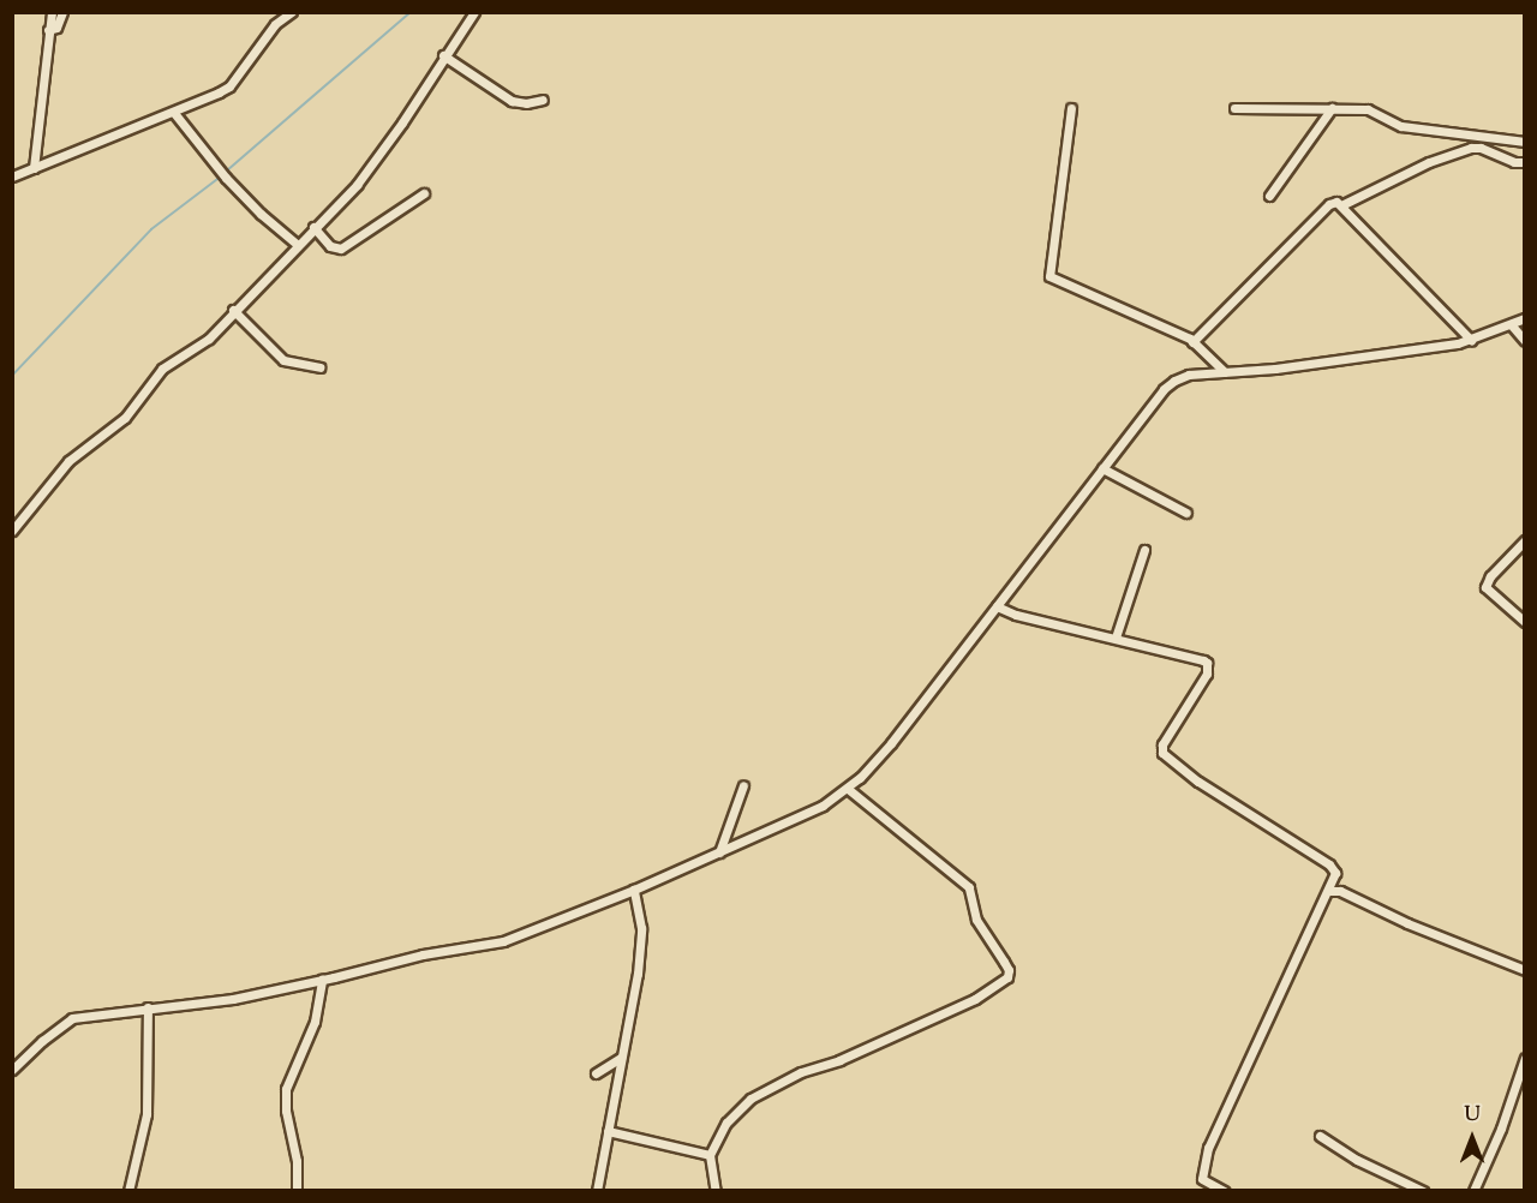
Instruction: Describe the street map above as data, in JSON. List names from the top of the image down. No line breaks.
{"north":"top"}
